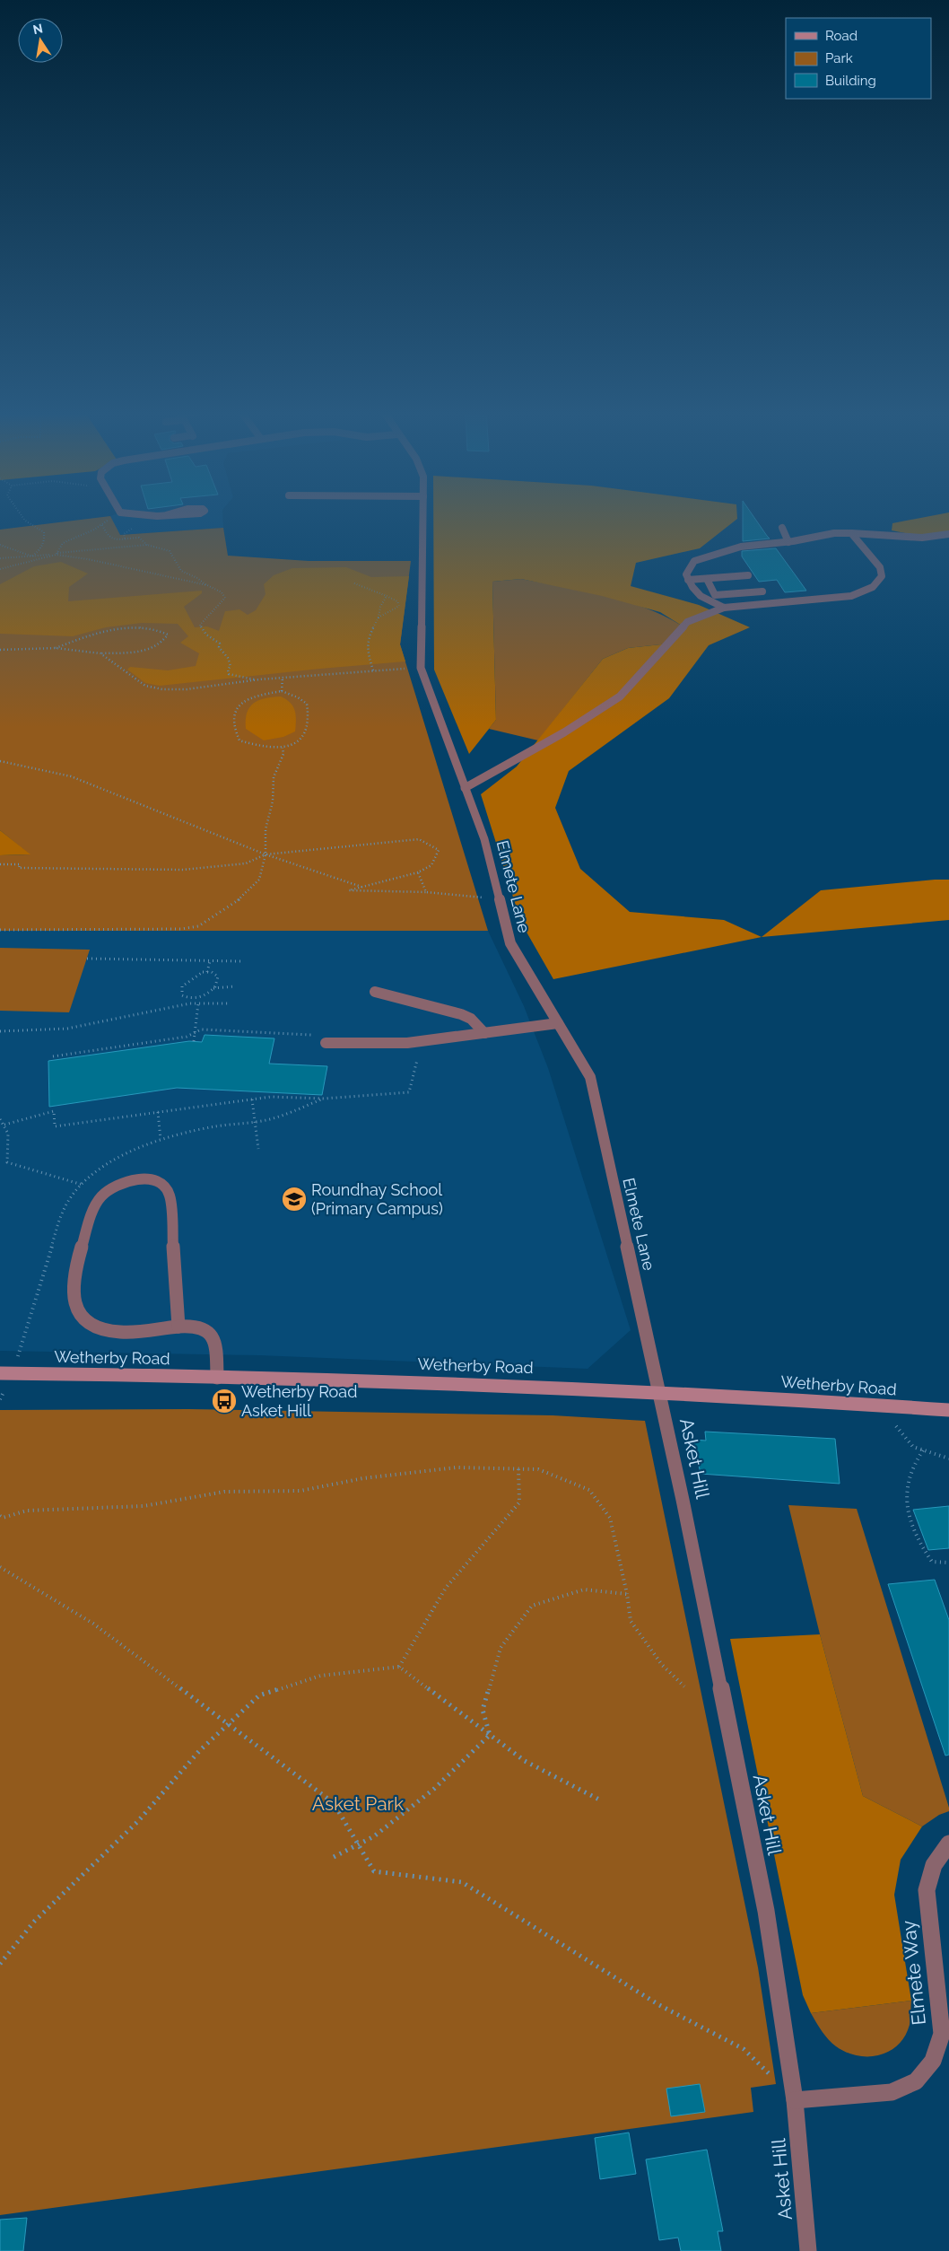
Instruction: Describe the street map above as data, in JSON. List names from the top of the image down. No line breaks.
{"streets":{"street":["Elmete Lane","Wetherby Road","Asket Hill","Elmete Way"]},"crossings":[["Elmete Lane","Wetherby Road"],["Elmete Lane","Asket Hill"],["Wetherby Road","Asket Hill"],["Asket Hill","Elmete Way"]],"parks":["Asket Park"],"places":{"school or university":["Roundhay School (Primary Campus)"],"bus stop":["Wetherby Road Asket Hill"]},"legend":["Road","Park","Building"],"north":"top"}
